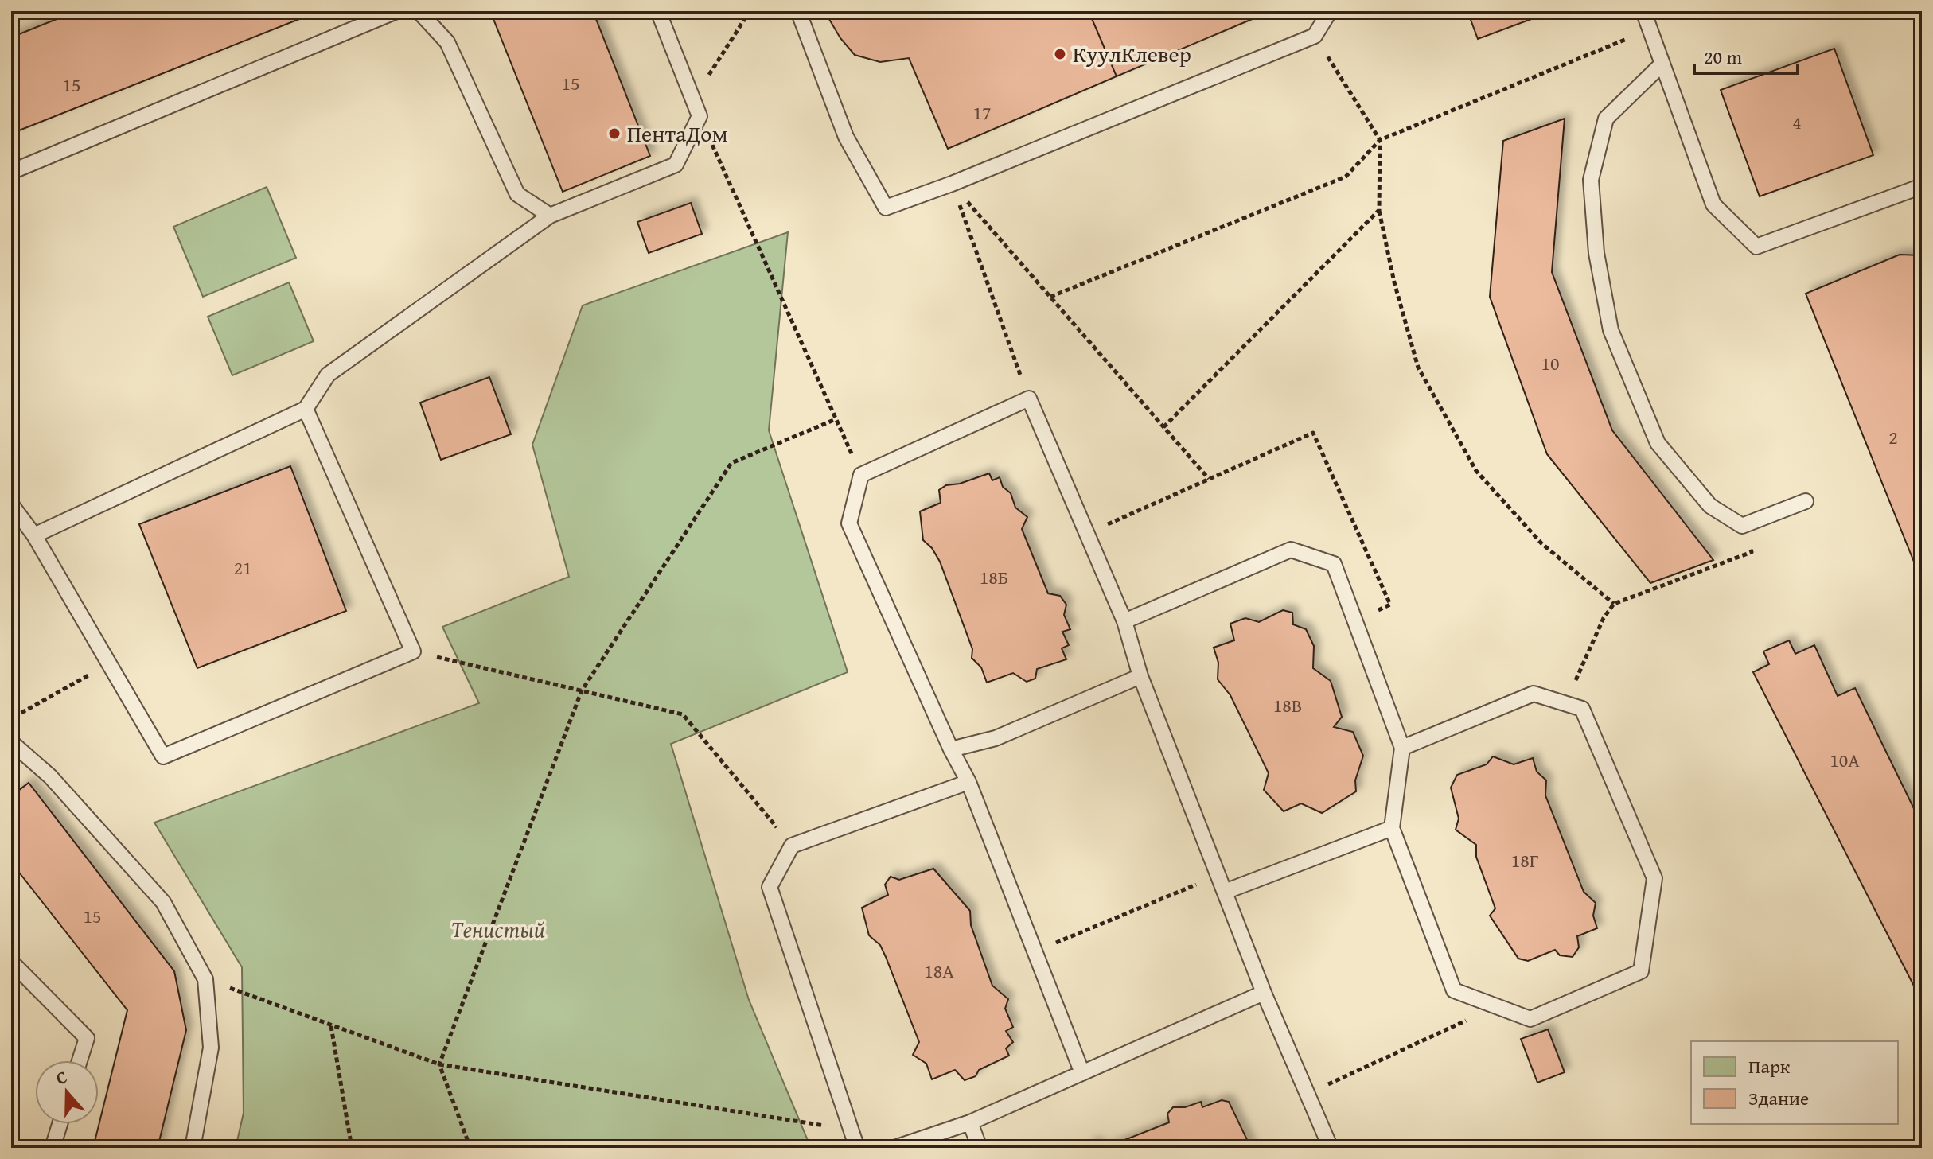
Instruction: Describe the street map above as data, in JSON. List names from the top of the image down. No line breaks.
{"parks":["Тенистый"],"places":["КуулКлевер","ПентаДом"],"house_numbers":["15","15","17","4","10","2","21","18Б","18В","10А","18Г","15","18А"],"legend":["Парк","Здание"],"scale_bar":"20 m","north":"top"}
